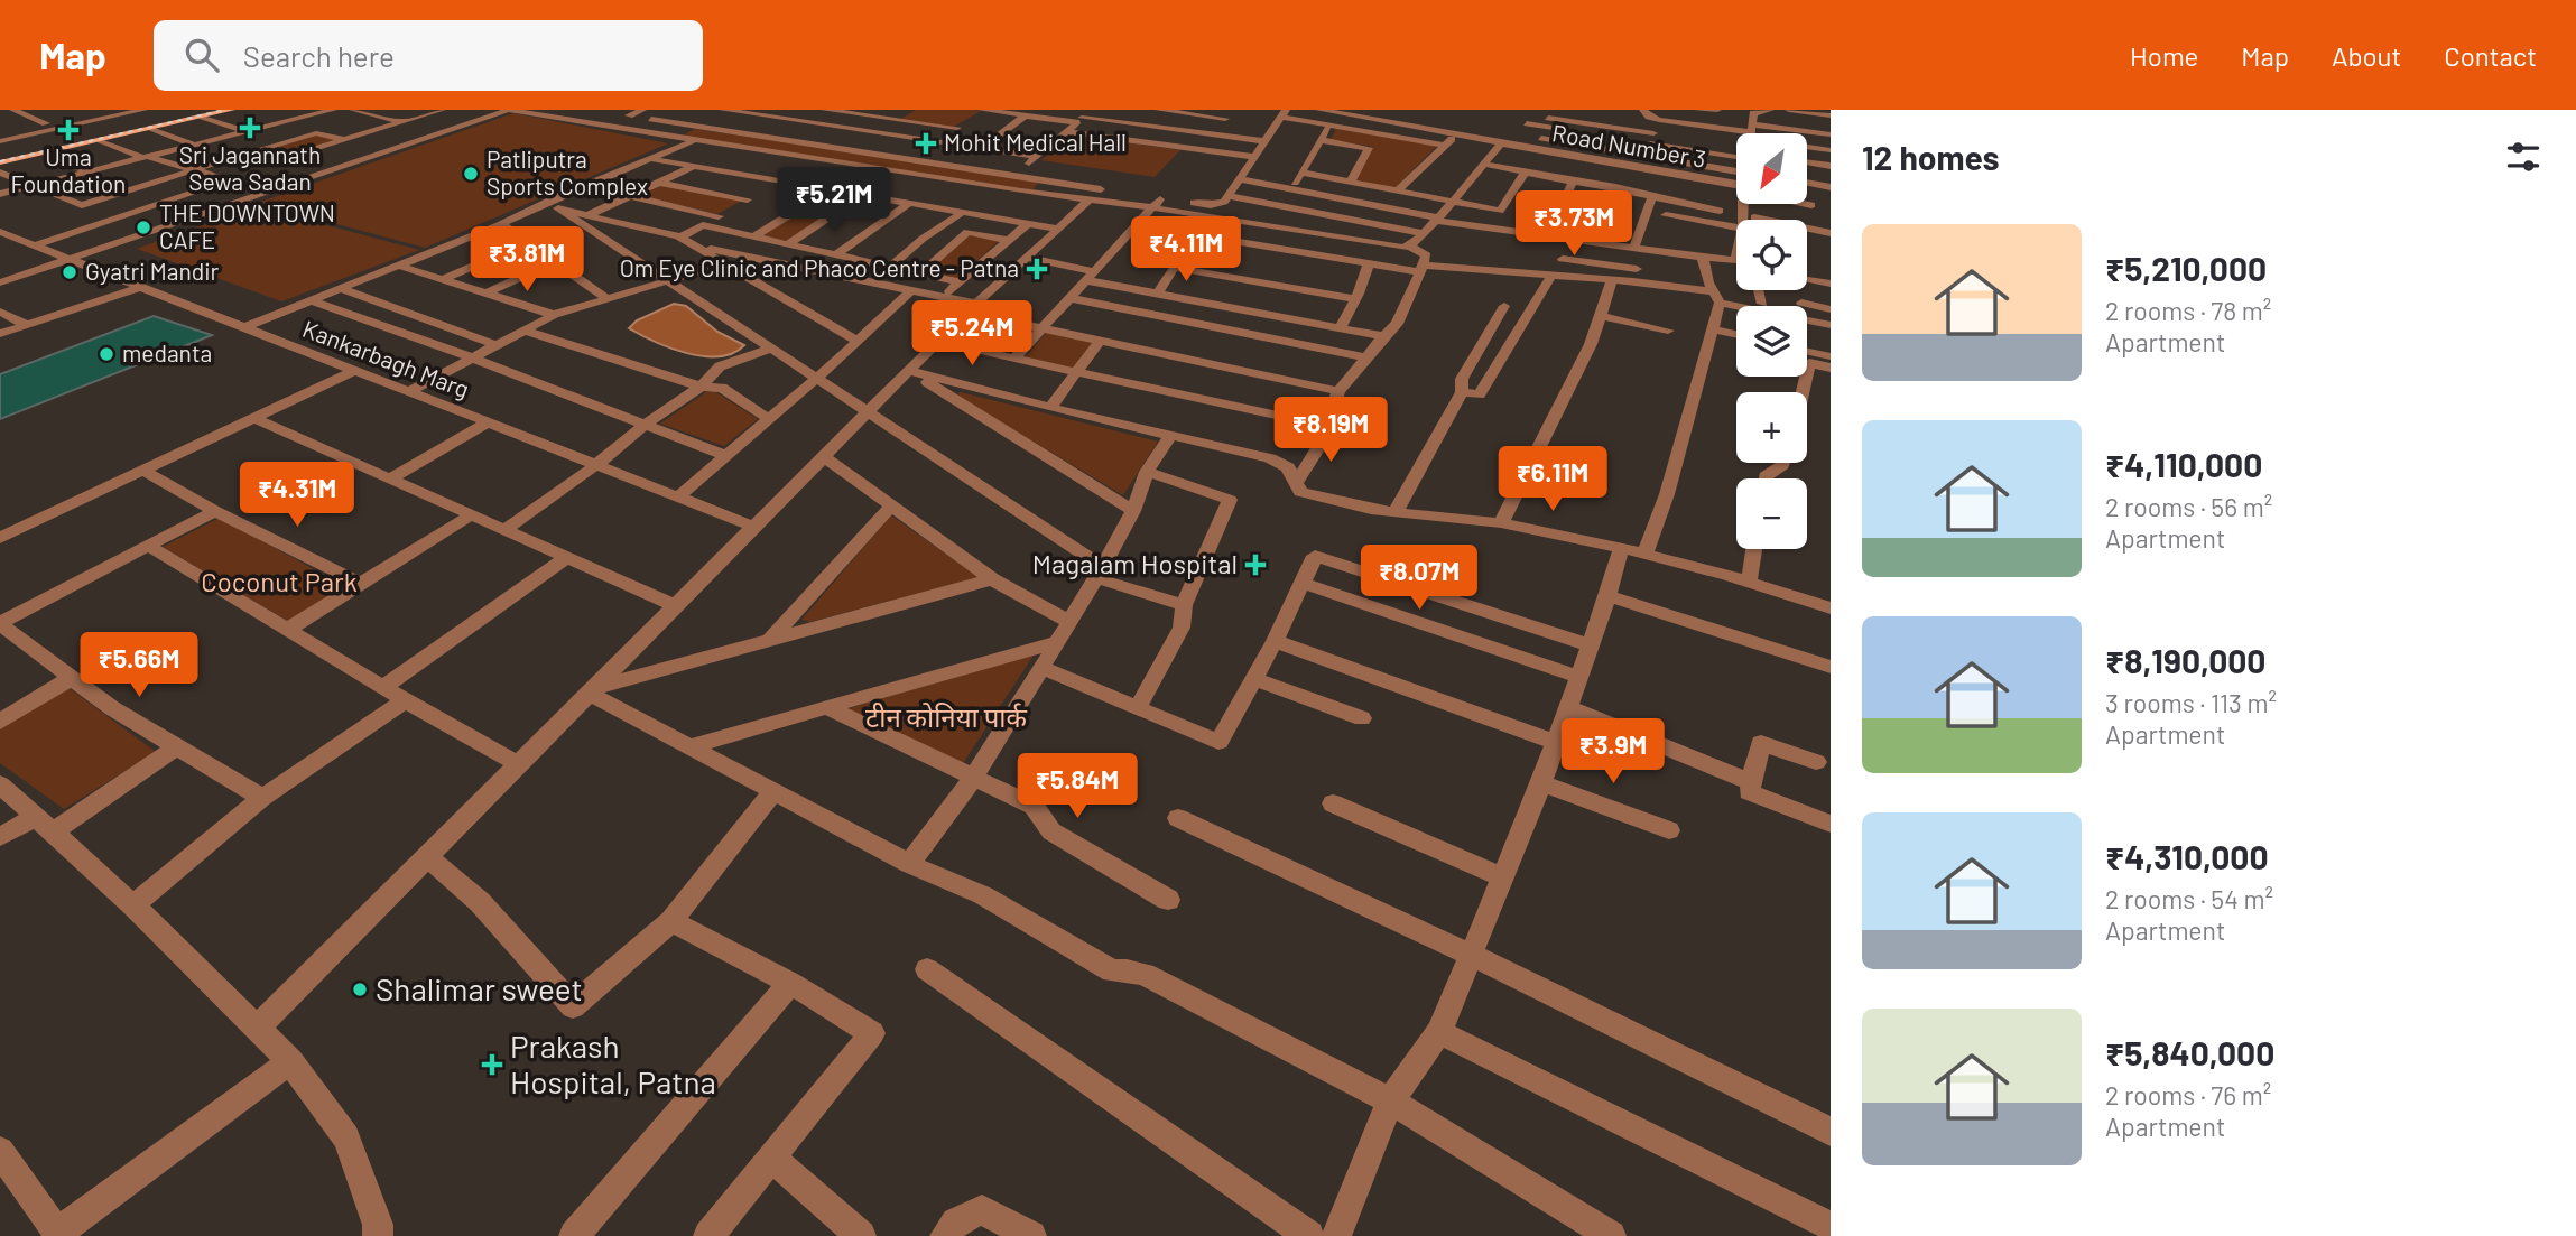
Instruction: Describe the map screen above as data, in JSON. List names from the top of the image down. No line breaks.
{"streets":{"street":["Road Number 3","Kankarbagh Marg"]},"parks":["Coconut Park","टीन कोनिया पार्क"],"places":{"health":["Sri Jagannath Sewa Sadan","Uma Foundation","Mohit Medical Hall","Om Eye Clinic and Phaco Centre - Patna","Magalam Hospital","Prakash Hospital, Patna"],"other":["Patliputra Sports Complex","THE DOWNTOWN CAFE","Gyatri Mandir","medanta","Shalimar sweet"]},"north":"bottom left","page":{"header":"Map","search":"Search here","nav":["Home","Map","About","Contact"],"heading":"12 homes","map_buttons":["+","−"],"price":["₹5.21M","₹3.73M","₹4.11M","₹3.81M","₹5.24M","₹8.19M","₹6.11M","₹4.31M","₹8.07M","₹5.66M","₹3.9M","₹5.84M"],"list":[{"name":"₹5,210,000","note":"2 rooms · 78 m² · Apartment"},{"name":"₹4,110,000","note":"2 rooms · 56 m² · Apartment"},{"name":"₹8,190,000","note":"3 rooms · 113 m² · Apartment"},{"name":"₹4,310,000","note":"2 rooms · 54 m² · Apartment"},{"name":"₹5,840,000","note":"2 rooms · 76 m² · Apartment"}]}}
